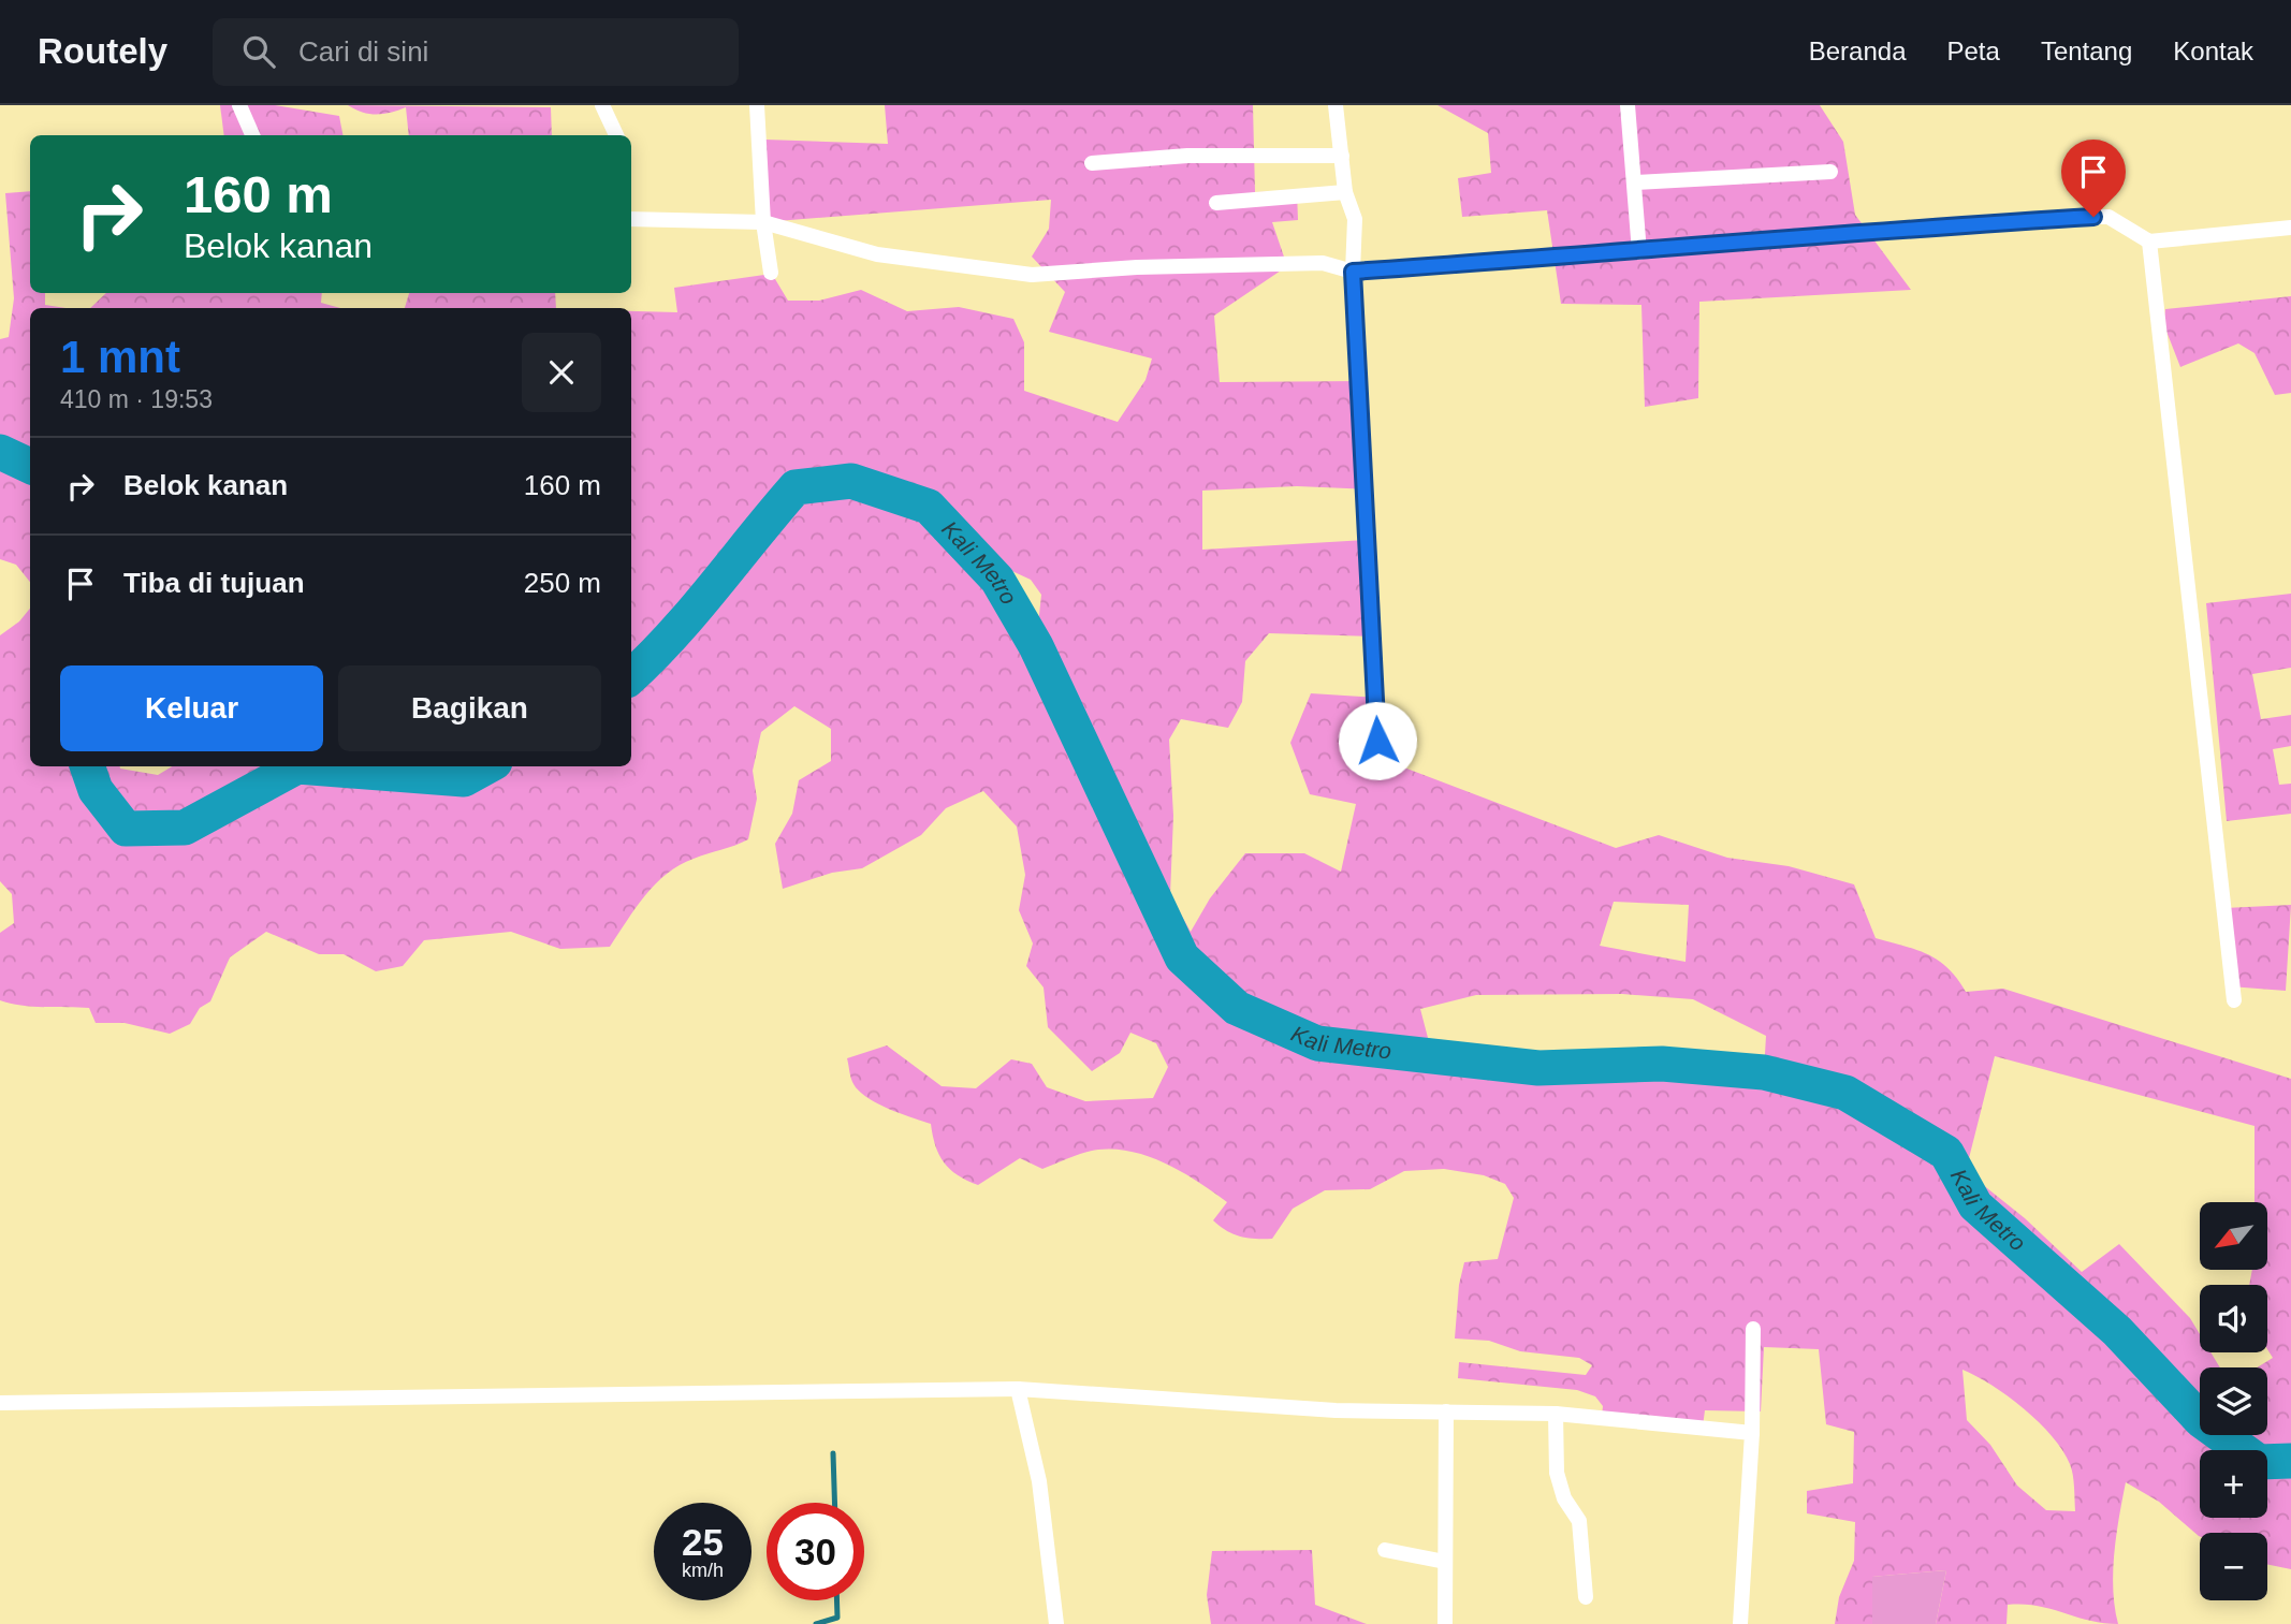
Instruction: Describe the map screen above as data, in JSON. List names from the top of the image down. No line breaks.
{"water":["Kali Metro"],"north":"bottom left","page":{"header":"Routely","search":"Cari di sini","nav":["Beranda","Peta","Tentang","Kontak"],"turn":["160 m","Belok kanan"],"heading":["1 mnt","410 m · 19:53"],"list":[{"name":"Belok kanan","value":"160 m"},{"name":"Tiba di tujuan","value":"250 m"}],"buttons":["Keluar","Bagikan"],"map_buttons":["+","−"],"speed":"25 km/h","limit":"30"}}
